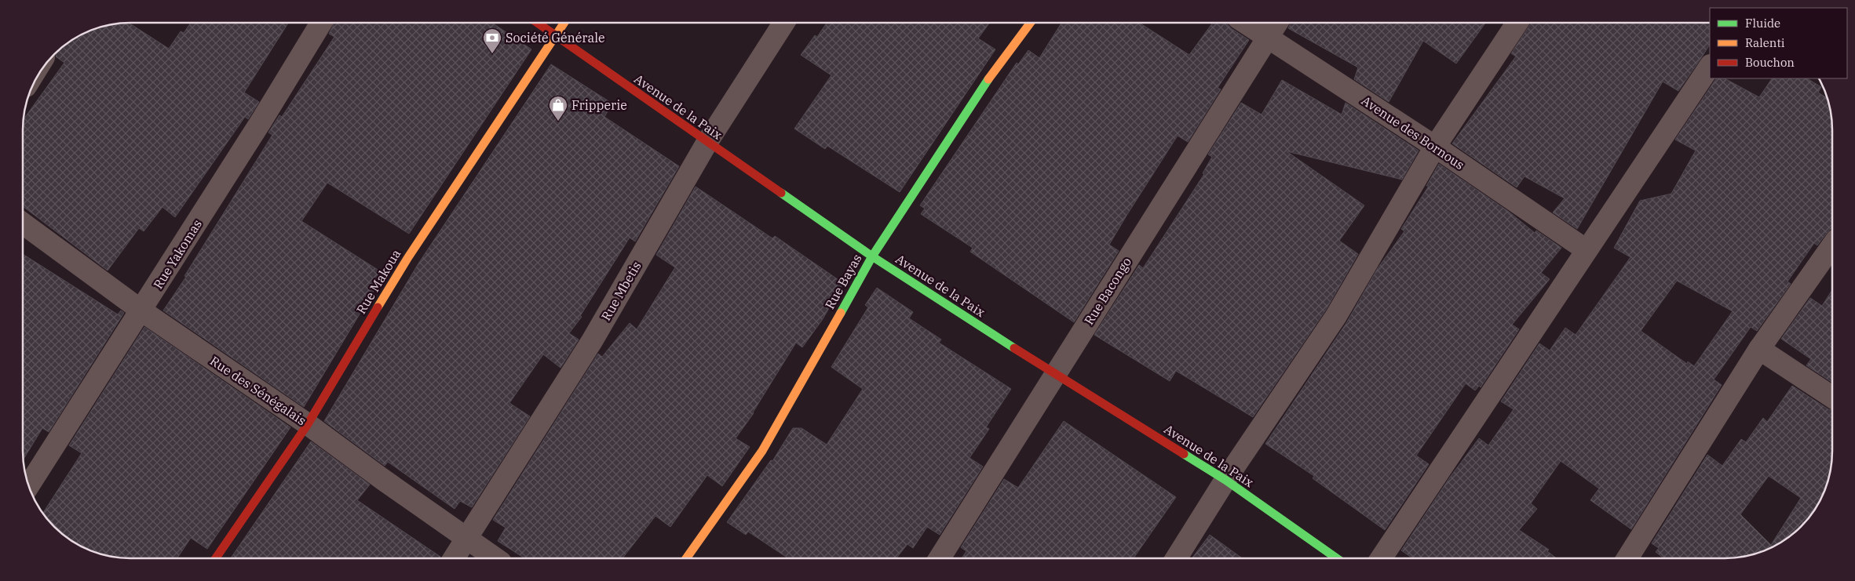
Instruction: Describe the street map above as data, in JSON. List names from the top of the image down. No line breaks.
{"streets":{"street":["Avenue de la Paix","Avenue des Bornous","Rue Yakomas","Rue Makoua","Rue Bayas","Rue Mbetis","Rue Bacongo","Rue des Sénégalais"]},"crossings":[["Avenue de la Paix","Rue Makoua"],["Avenue de la Paix","Rue Bayas"],["Avenue de la Paix","Rue Mbetis"],["Avenue de la Paix","Rue Bacongo"],["Avenue des Bornous","Rue Bacongo"],["Rue Yakomas","Rue des Sénégalais"],["Rue Makoua","Rue des Sénégalais"],["Rue Mbetis","Rue des Sénégalais"]],"places":{"bank":["Société Générale"],"shop":["Fripperie"]},"legend":["Fluide","Ralenti","Bouchon"]}
